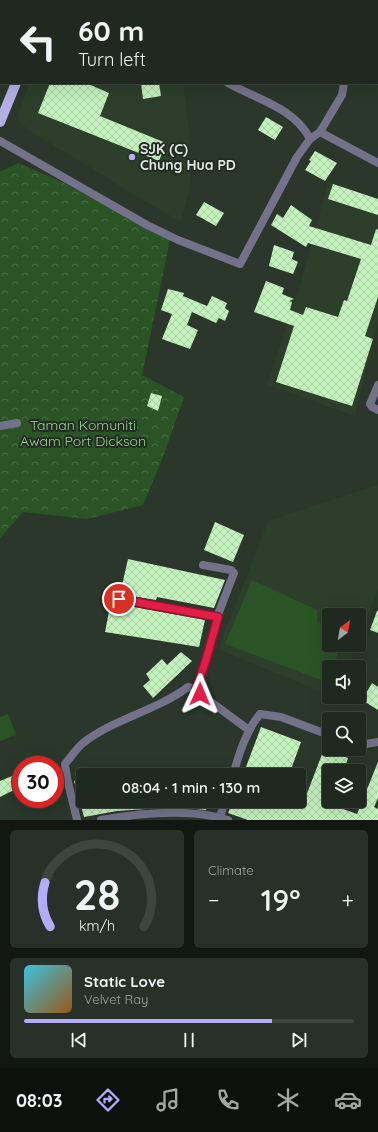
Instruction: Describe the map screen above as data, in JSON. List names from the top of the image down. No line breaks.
{"parks":["Taman Komuniti Awam Port Dickson"],"places":["SJK (C) Chung Hua PD"],"north":"top right","page":{"turn":["60 m","Turn left"],"limit":"30","trip":"08:04 · 1 min · 130 m","tile":"Climate","heat":["−","19°","+"],"song":["Static Love","Velvet Ray"],"tabs":"08:03","gauge":["28","km/h"]}}
